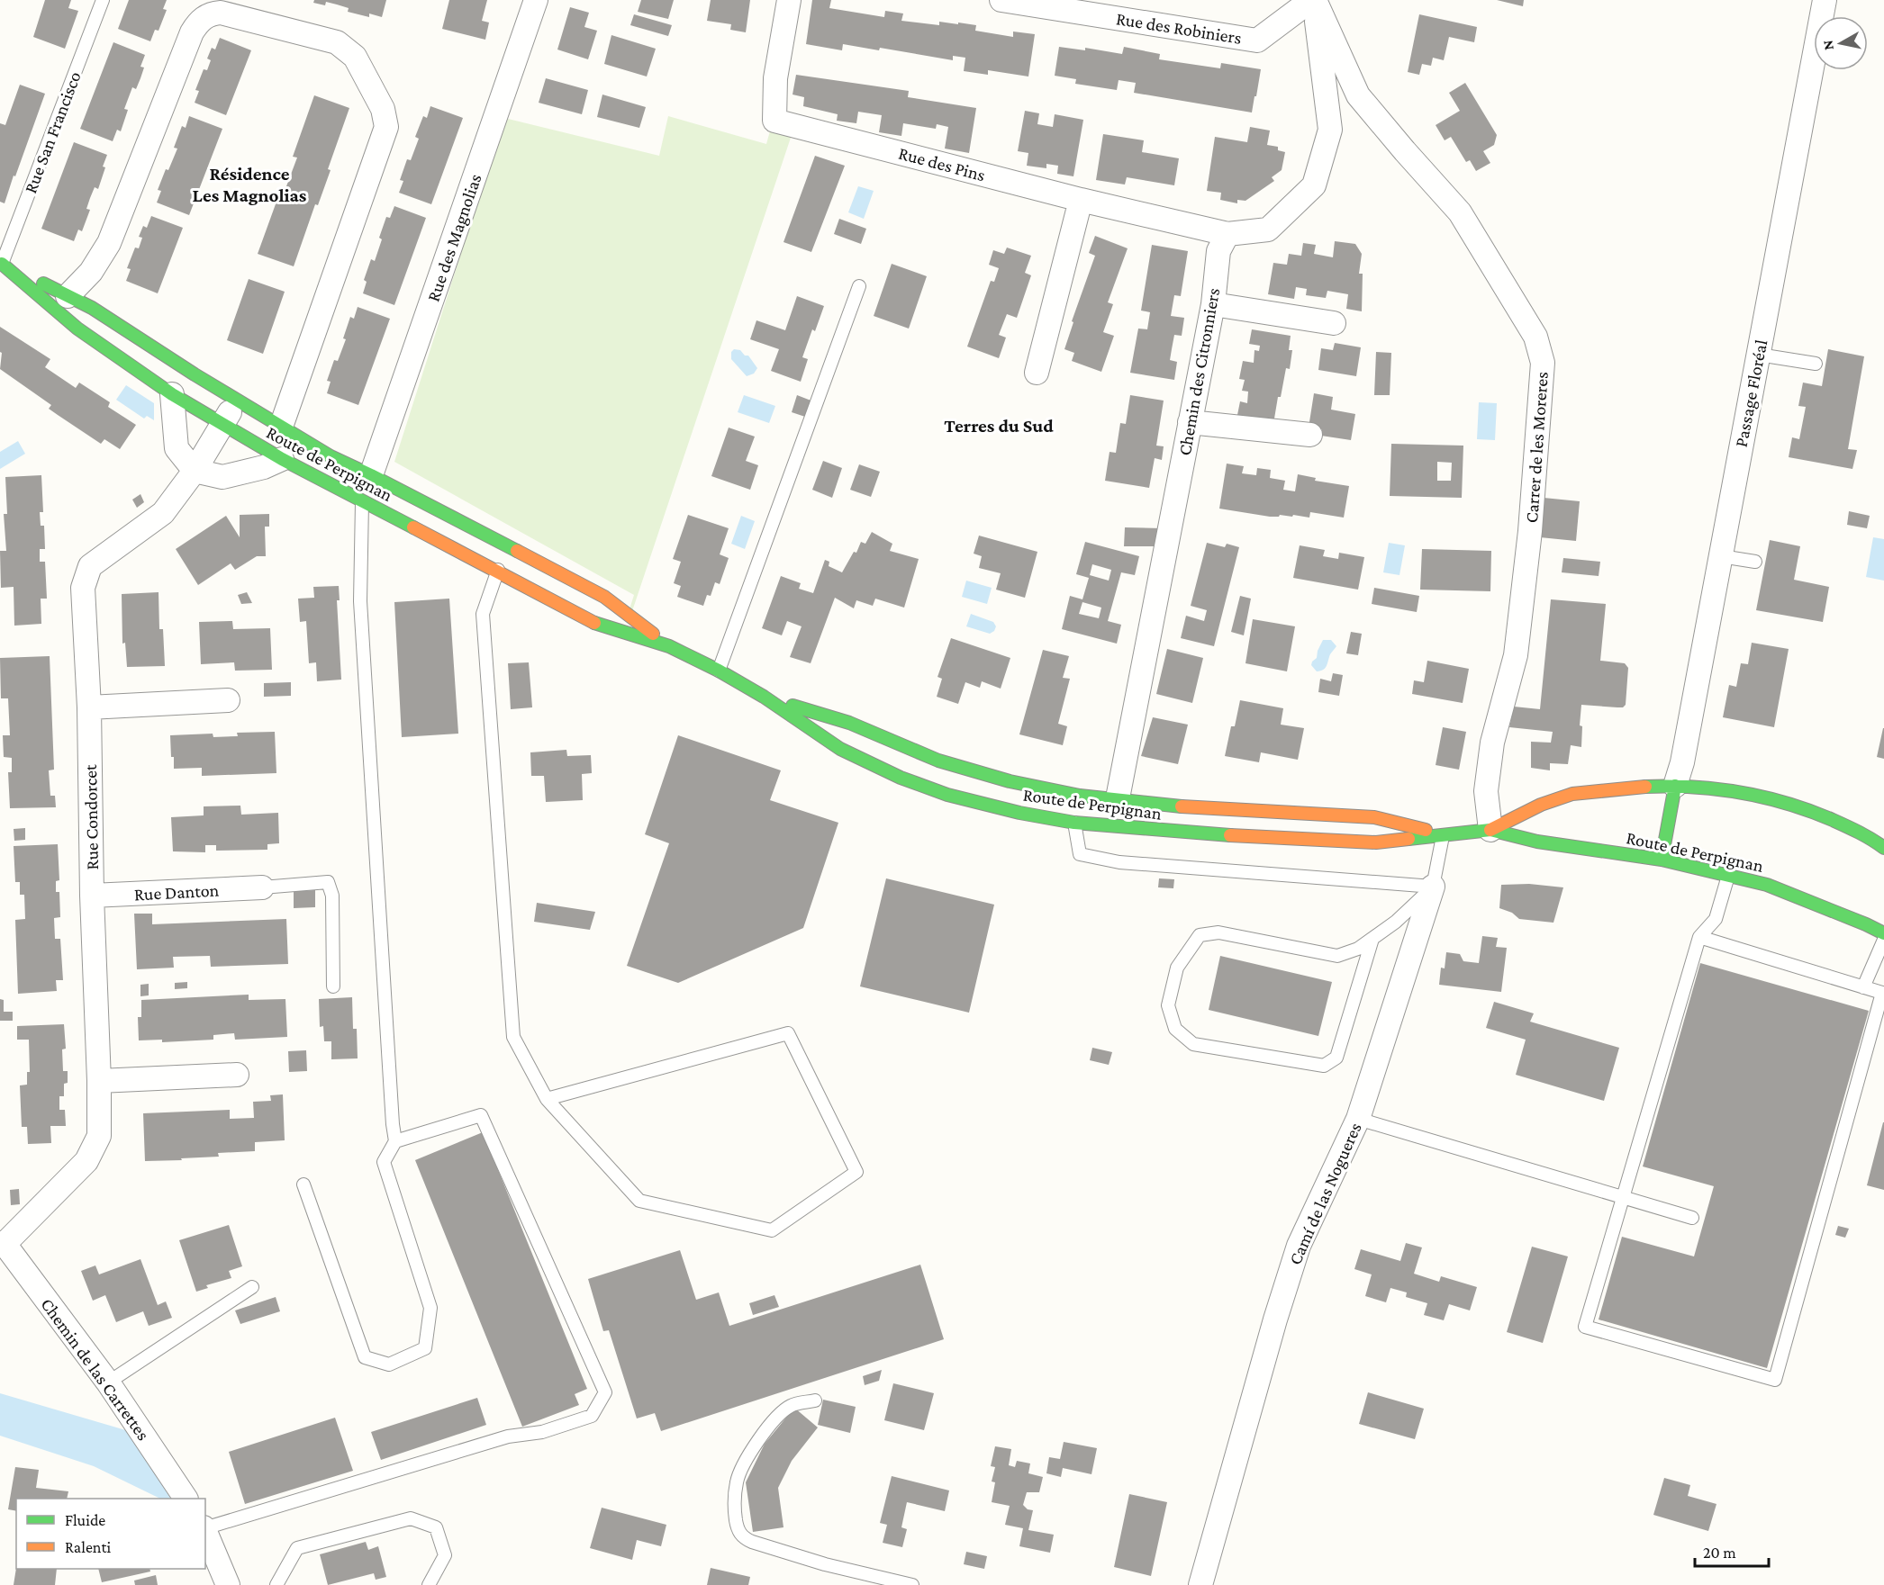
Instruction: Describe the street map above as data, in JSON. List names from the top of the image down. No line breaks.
{"streets":{"main road":["Route de Perpignan"],"street":["Rue des Robiniers","Rue des Pins","Rue des Magnolias","Chemin des Citronniers","Passage Floréal","Carrer de les Moreres","Rue Condorcet","Rue Danton","Camí de las Nogueres","Chemin de las Carrettes"],"lane":["Rue San Francisco"]},"crossings":[["Rue des Robiniers","Carrer de les Moreres"],["Rue San Francisco","Route de Perpignan"],["Rue des Pins","Chemin des Citronniers"],["Rue des Magnolias","Route de Perpignan"],["Chemin des Citronniers","Route de Perpignan"],["Passage Floréal","Route de Perpignan"],["Carrer de les Moreres","Route de Perpignan"],["Route de Perpignan","Rue Condorcet"],["Route de Perpignan","Camí de las Nogueres"],["Rue Condorcet","Rue Danton"],["Rue Condorcet","Chemin de las Carrettes"]],"districts":["Résidence Les Magnolias","Terres du Sud"],"legend":["Fluide","Ralenti"],"scale_bar":"20 m","north":"left"}
